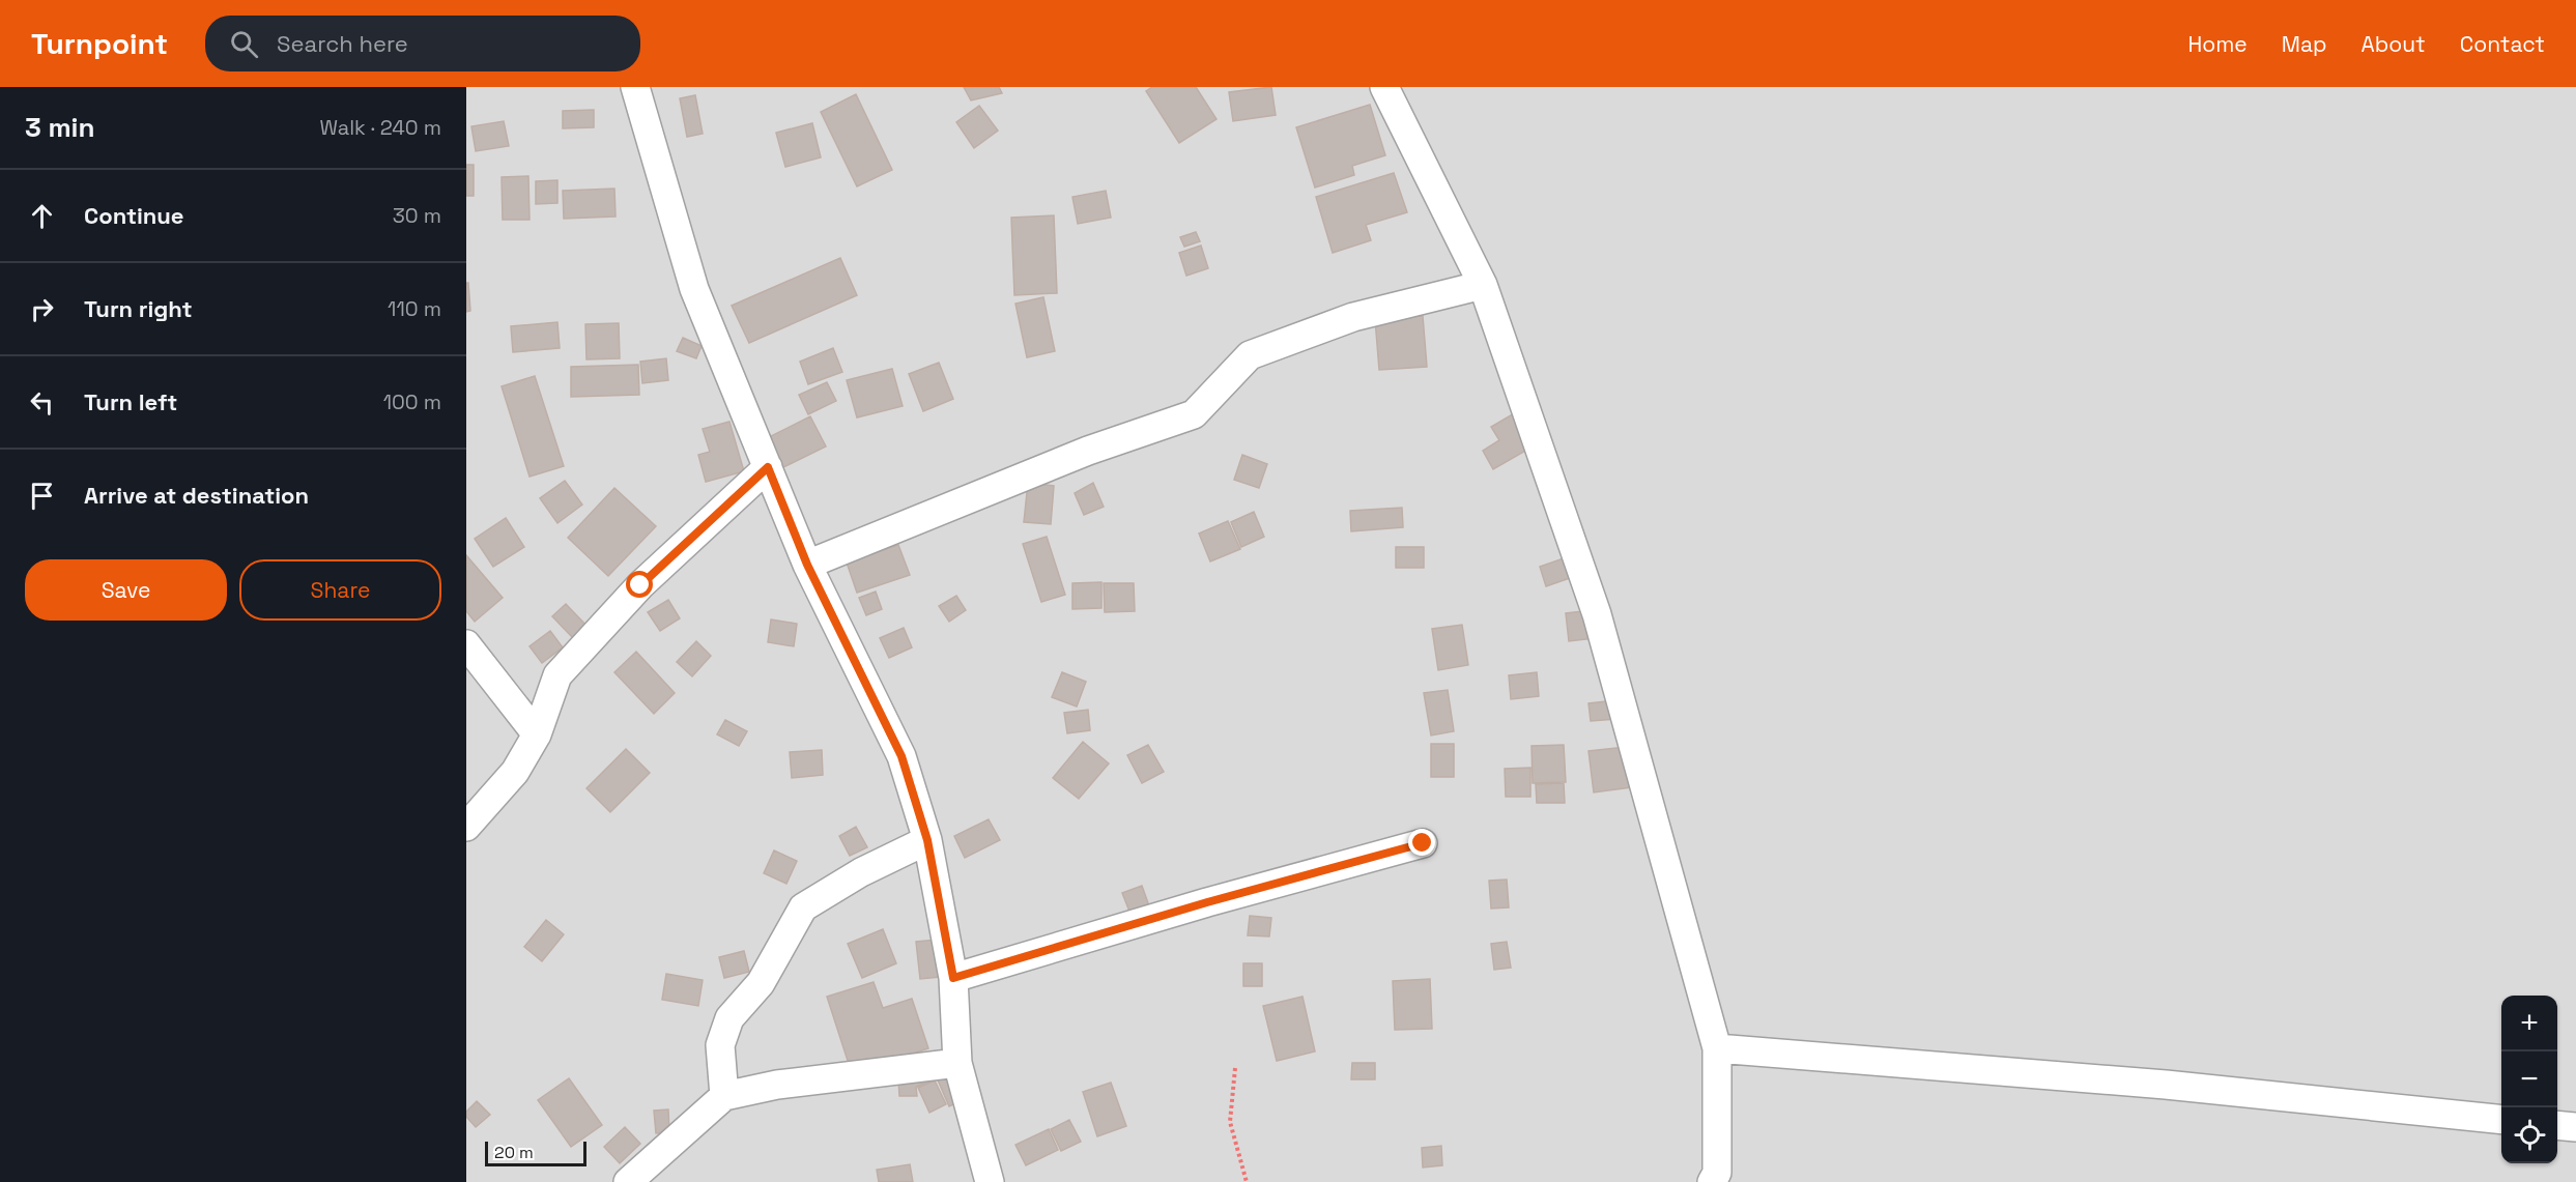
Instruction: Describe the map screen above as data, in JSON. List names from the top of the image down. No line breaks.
{"scale_bar":"20 m","page":{"header":"Turnpoint","search":"Search here","nav":["Home","Map","About","Contact"],"heading":["3 min","Walk · 240 m"],"list":[["Continue","30 m"],["Turn right","110 m"],["Turn left","100 m"],"Arrive at destination"],"buttons":["Save","Share"],"map_buttons":["+","−"],"scale":"20 m"}}
